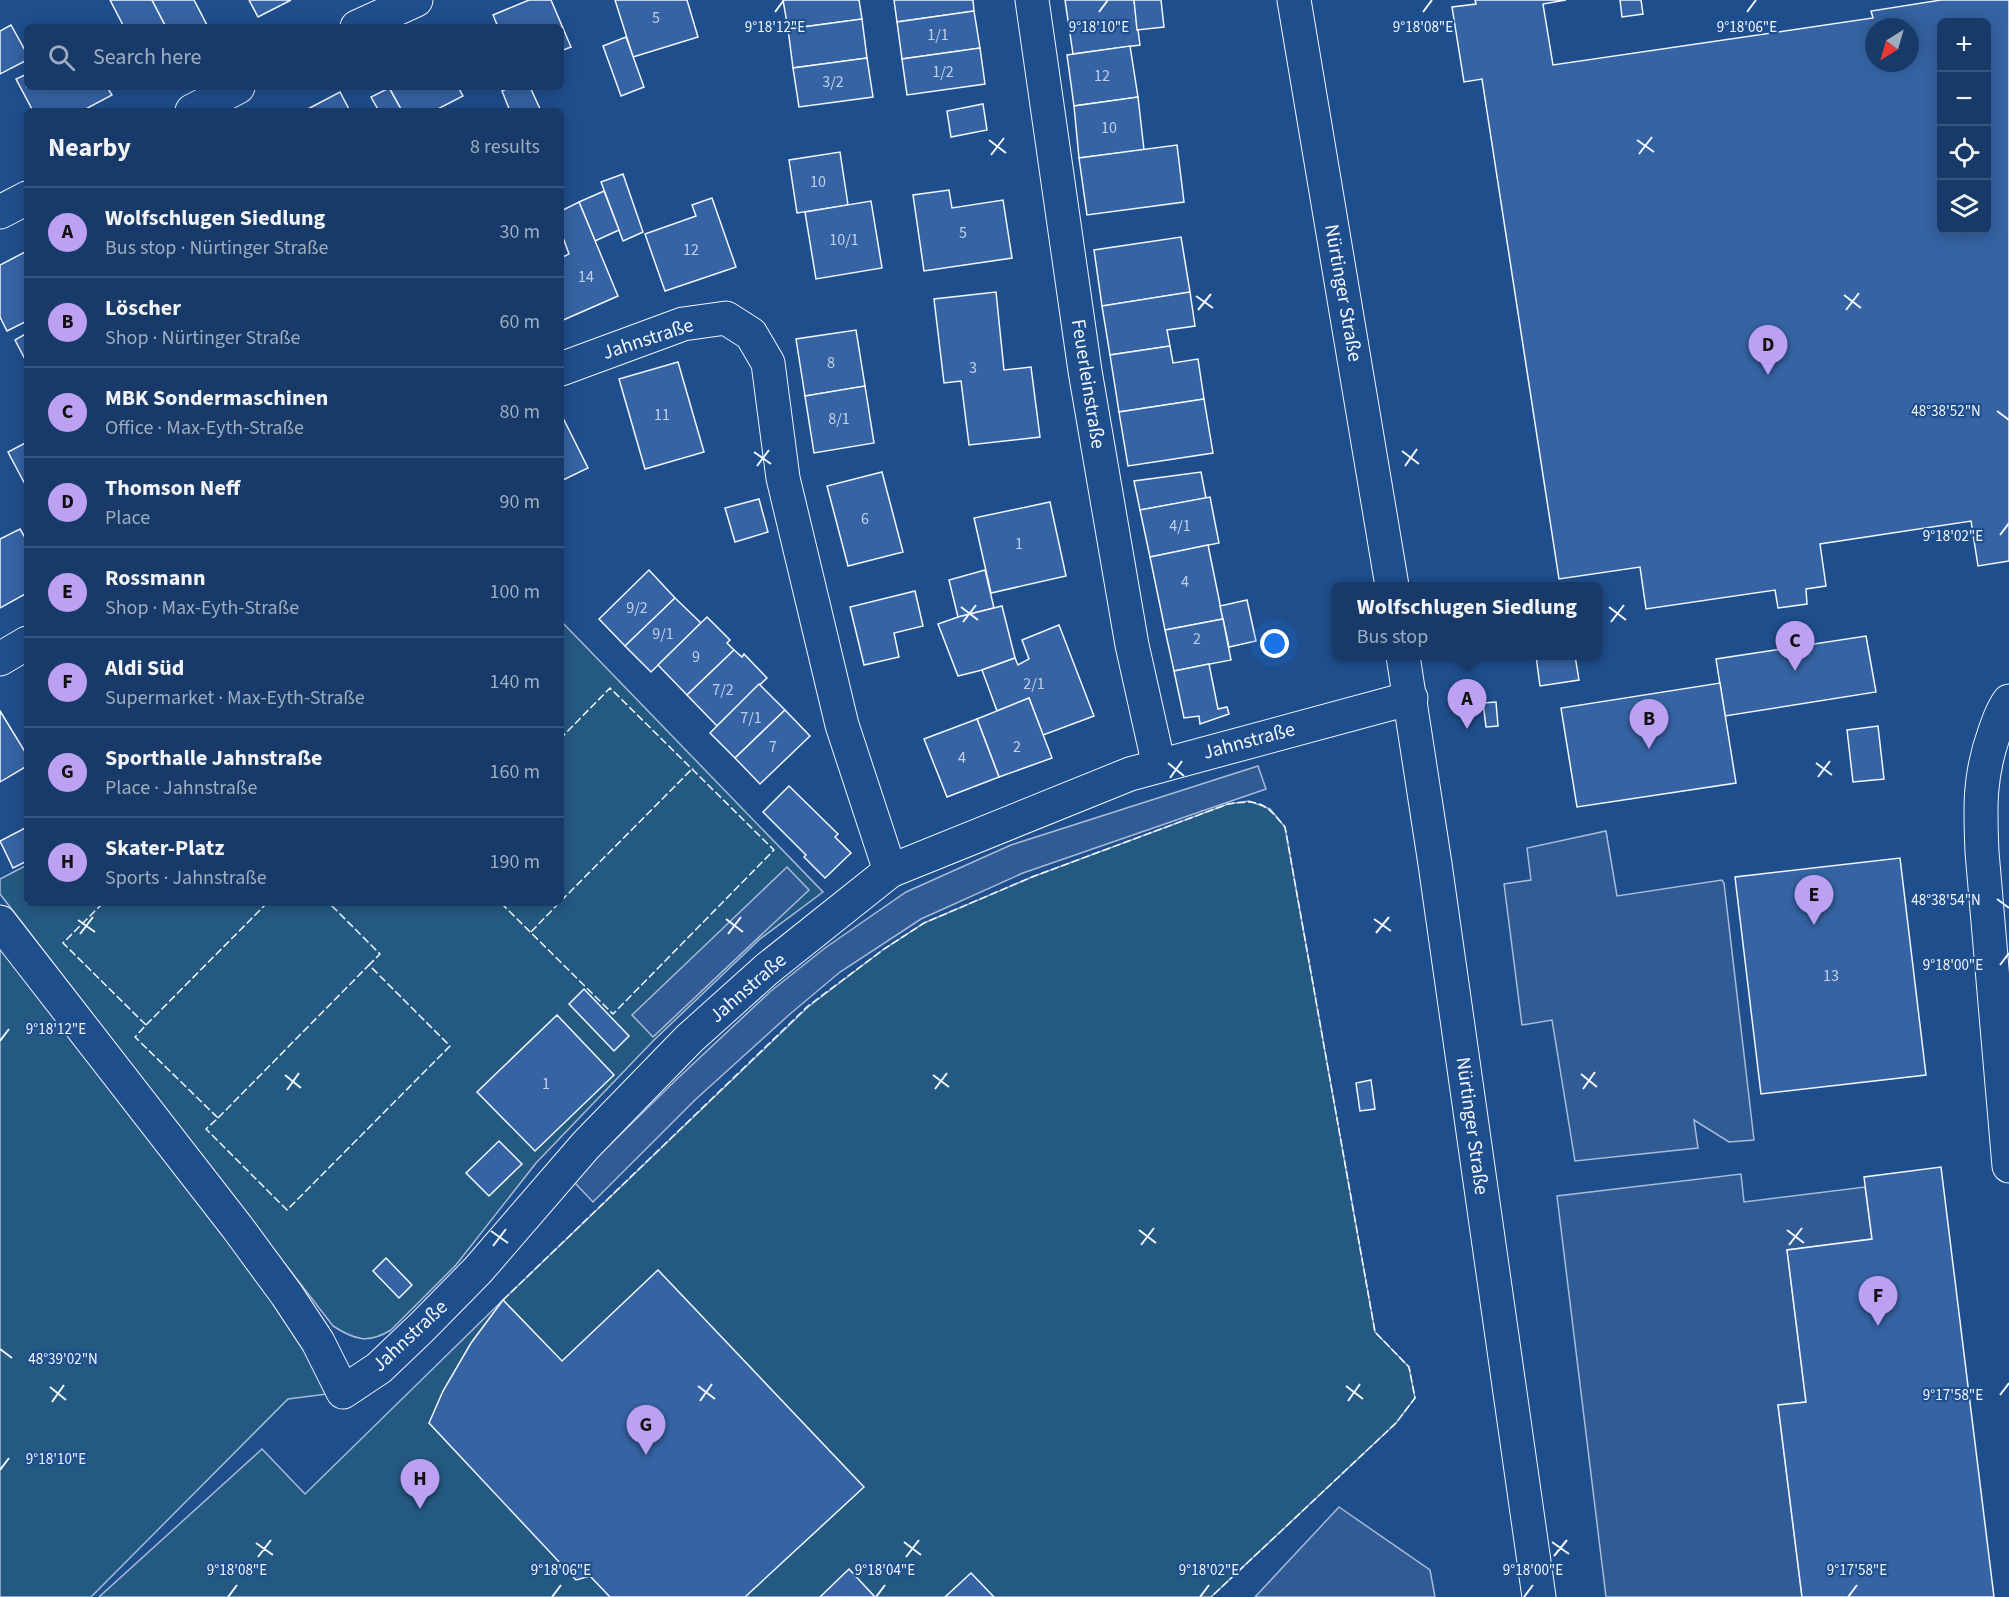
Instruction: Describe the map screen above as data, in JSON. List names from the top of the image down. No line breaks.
{"streets":{"street":["Nürtinger Straße","Jahnstraße","Feuerleinstraße"]},"crossings":[["Nürtinger Straße","Jahnstraße"],["Jahnstraße","Feuerleinstraße"]],"house_numbers":["5","1/1","1/2","12","3/2","10","10","5","10/1","12","14","8","3","11","8/1","6","4/1","1","4","9/2","9/1","2","9","2/1","7/2","7/1","7","2","4","13","1"],"north":"bottom left","page":{"map_buttons":["+","−"],"search":"Search here","heading":["Nearby","8 results"],"list":[{"mark":"A","name":"Wolfschlugen Siedlung","note":"Bus stop · Nürtinger Straße","value":"30 m"},{"mark":"B","name":"Löscher","note":"Shop · Nürtinger Straße","value":"60 m"},{"mark":"C","name":"MBK Sondermaschinen","note":"Office · Max-Eyth-Straße","value":"80 m"},{"mark":"D","name":"Thomson Neff","note":"Place","value":"90 m"},{"mark":"E","name":"Rossmann","note":"Shop · Max-Eyth-Straße","value":"100 m"},{"mark":"F","name":"Aldi Süd","note":"Supermarket · Max-Eyth-Straße","value":"140 m"},{"mark":"G","name":"Sporthalle Jahnstraße","note":"Place · Jahnstraße","value":"160 m"},{"mark":"H","name":"Skater-Platz","note":"Sports · Jahnstraße","value":"190 m"}],"pins":["D","C","A","B","E","F","G","H"],"popup":["Wolfschlugen Siedlung","Bus stop"]},"coordinates":["9°18'12\"E","9°18'10\"E","9°18'08\"E","9°18'06\"E","48°38'52\"N","9°18'02\"E","48°38'54\"N","9°18'00\"E","48°39'02\"N","9°17'58\"E","9°18'04\"E"]}
